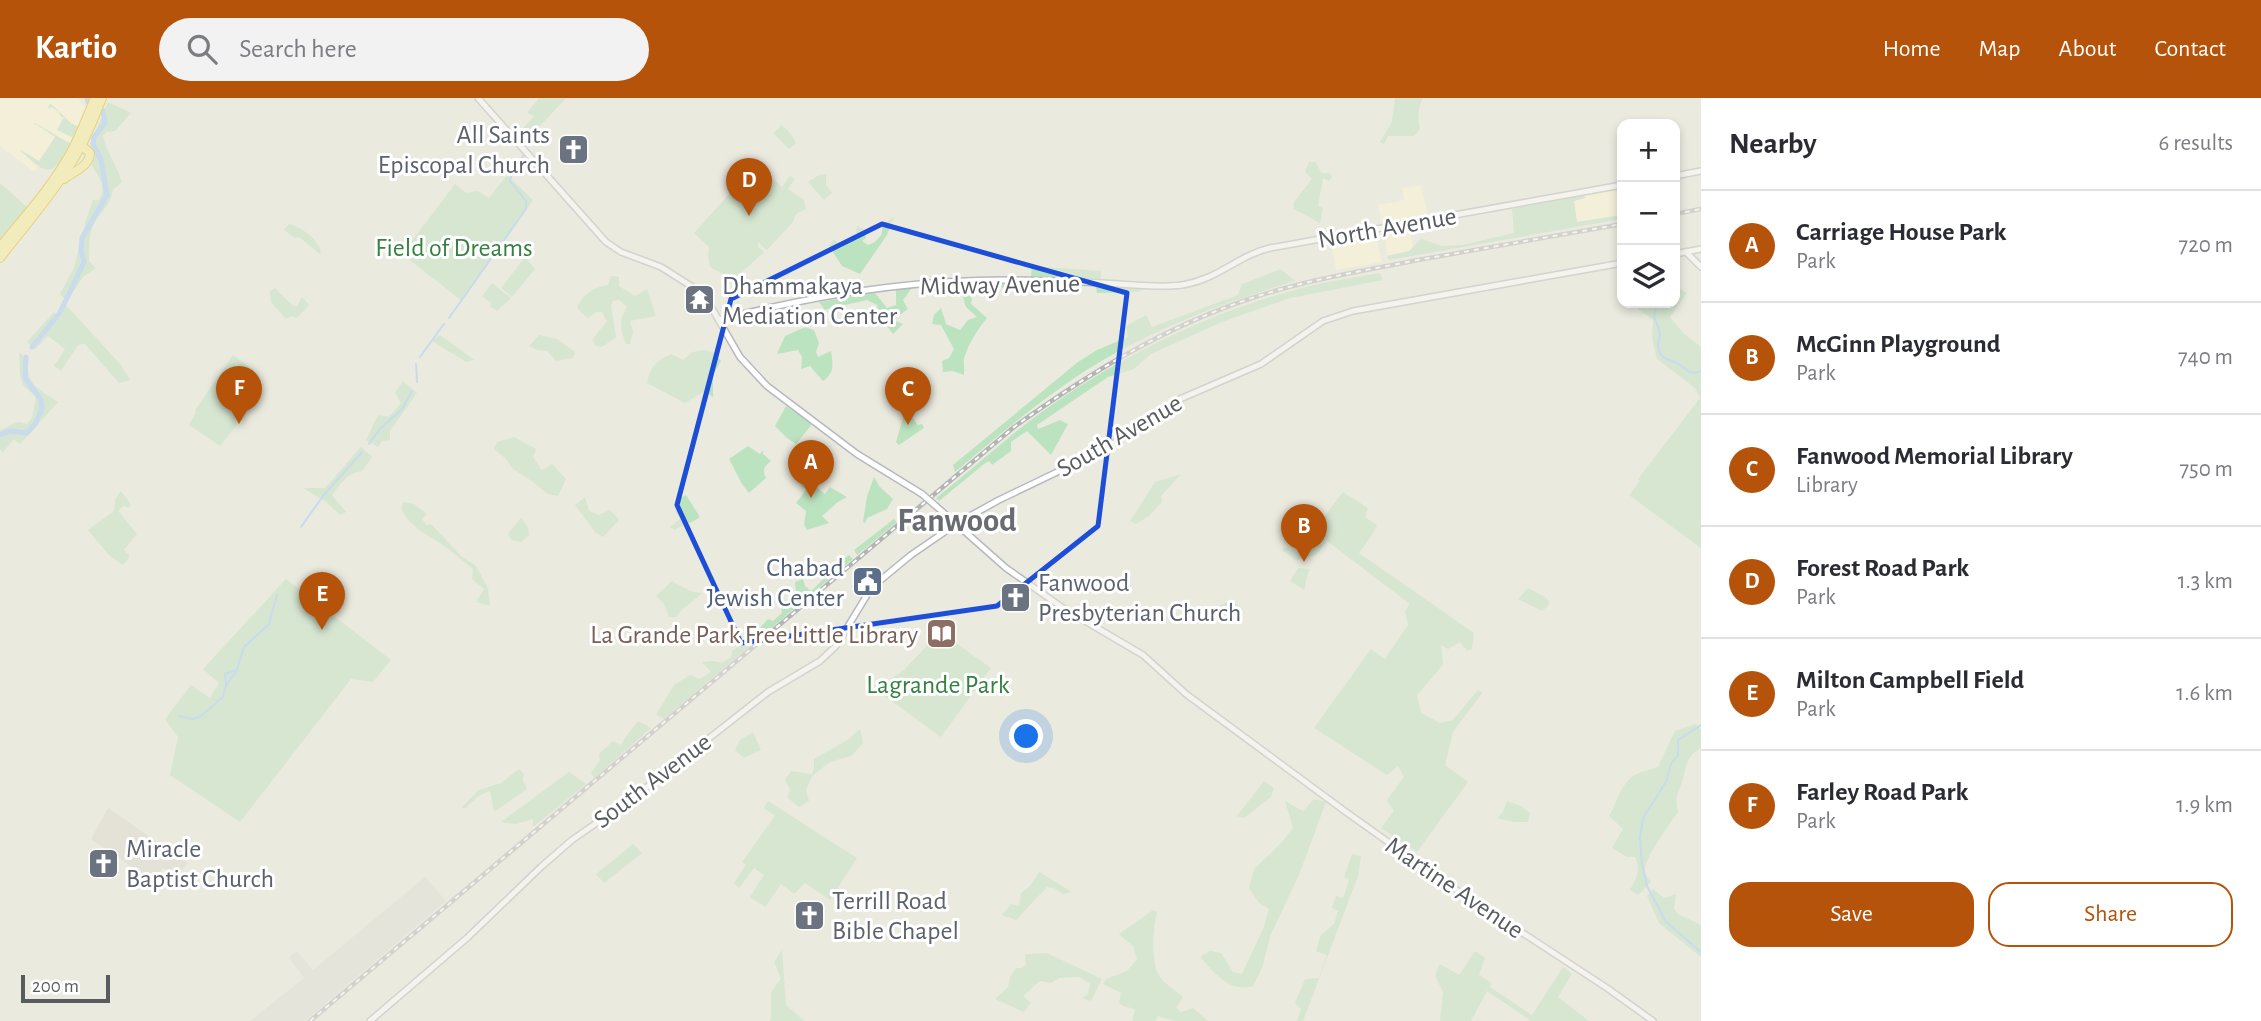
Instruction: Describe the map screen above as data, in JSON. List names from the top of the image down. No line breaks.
{"streets":{"main road":["North Avenue","Midway Avenue","South Avenue","Martine Avenue"]},"crossings":[["North Avenue","Midway Avenue"],["Midway Avenue","Martine Avenue"],["South Avenue","Martine Avenue"]],"districts":["Fanwood"],"parks":["Field of Dreams","Lagrande Park"],"places":{"church":["All Saints Episcopal Church","Fanwood Presbyterian Church","Miracle Baptist Church","Terrill Road Bible Chapel"],"temple":["Dhammakaya Mediation Center"],"public building":["Chabad Jewish Center"],"library":["La Grande Park Free Little Library"]},"scale_bar":"200 m","page":{"header":"Kartio","search":"Search here","nav":["Home","Map","About","Contact"],"heading":["Nearby","6 results"],"map_buttons":["+","−"],"pins":["D","F","C","A","B","E"],"list":[{"mark":"A","name":"Carriage House Park","note":"Park","value":"720 m"},{"mark":"B","name":"McGinn Playground","note":"Park","value":"740 m"},{"mark":"C","name":"Fanwood Memorial Library","note":"Library","value":"750 m"},{"mark":"D","name":"Forest Road Park","note":"Park","value":"1.3 km"},{"mark":"E","name":"Milton Campbell Field","note":"Park","value":"1.6 km"},{"mark":"F","name":"Farley Road Park","note":"Park","value":"1.9 km"}],"buttons":["Save","Share"],"scale":"200 m"}}
